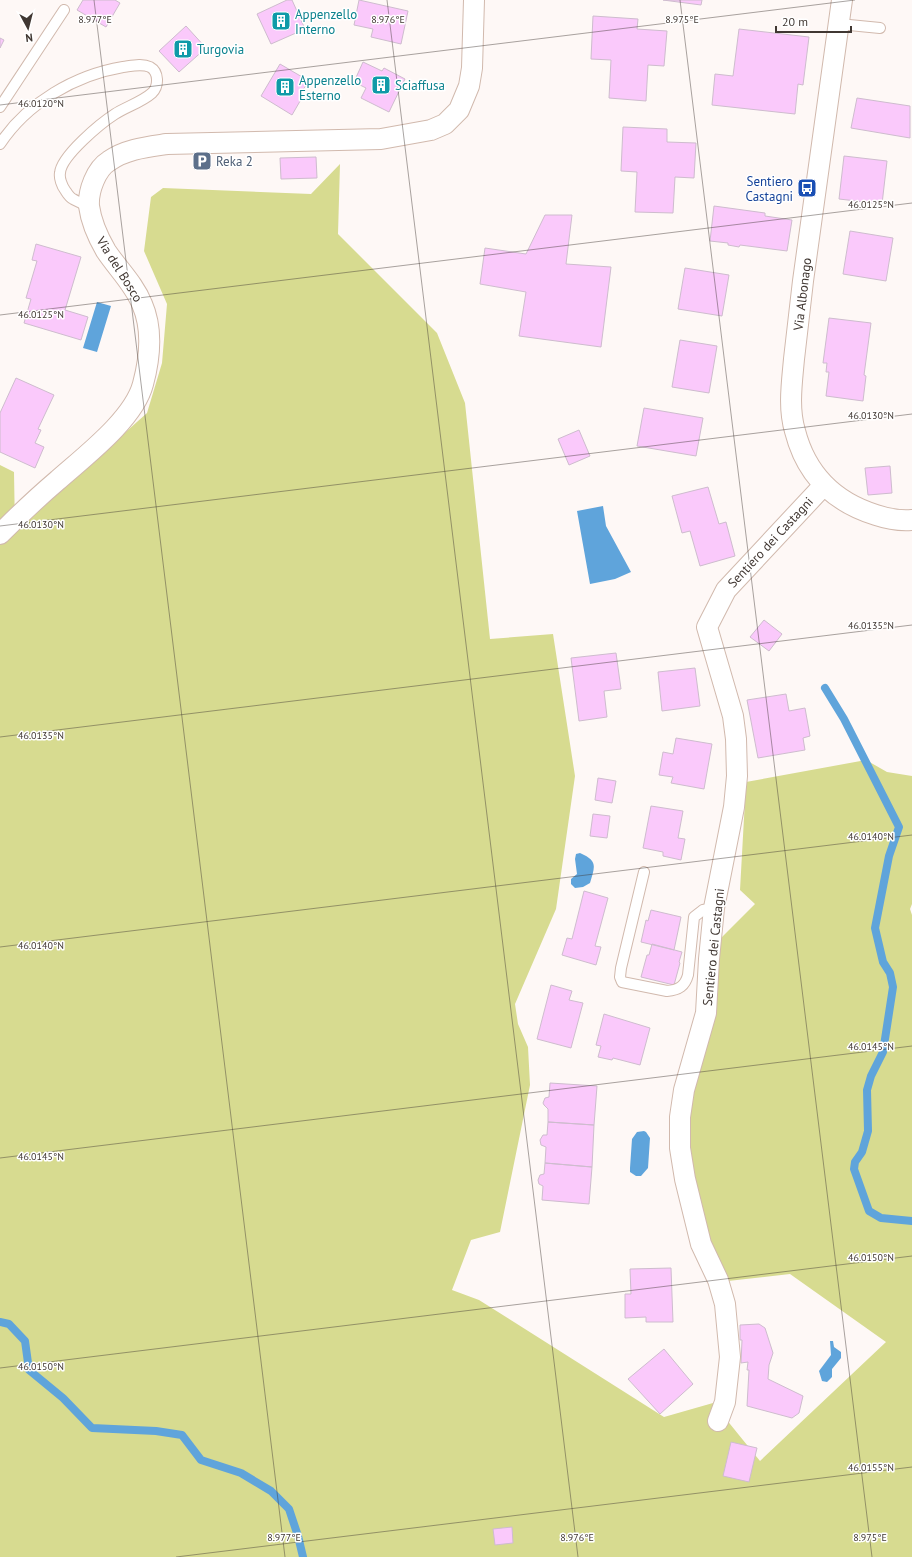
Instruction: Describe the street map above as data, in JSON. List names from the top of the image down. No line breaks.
{"streets":{"street":["Via del Bosco","Via Albonago","Sentiero dei Castagni"]},"crossings":[["Via Albonago","Sentiero dei Castagni"]],"places":{"building":["Appenzello Interno","Turgovia","Sciaffusa","Appenzello Esterno"],"parking":["Reka 2"],"bus stop":["Sentiero Castagni"]},"scale_bar":"20 m","north":"bottom","coordinates":["8.977°E","8.976°E","8.975°E","46.0120°N","46.0125°N","46.0130°N","46.0135°N","46.0140°N","46.0145°N","46.0150°N","46.0155°N"]}
